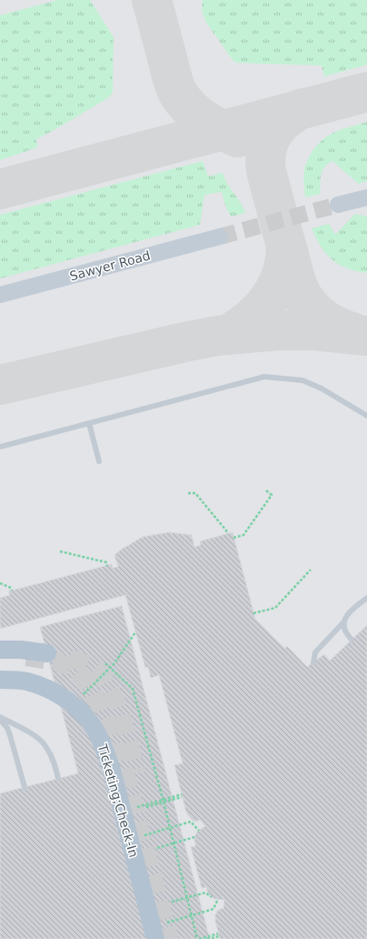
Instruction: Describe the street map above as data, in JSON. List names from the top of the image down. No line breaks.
{"streets":{"main road":["Ticketing;Check-In"],"street":["Sawyer Road"]}}
